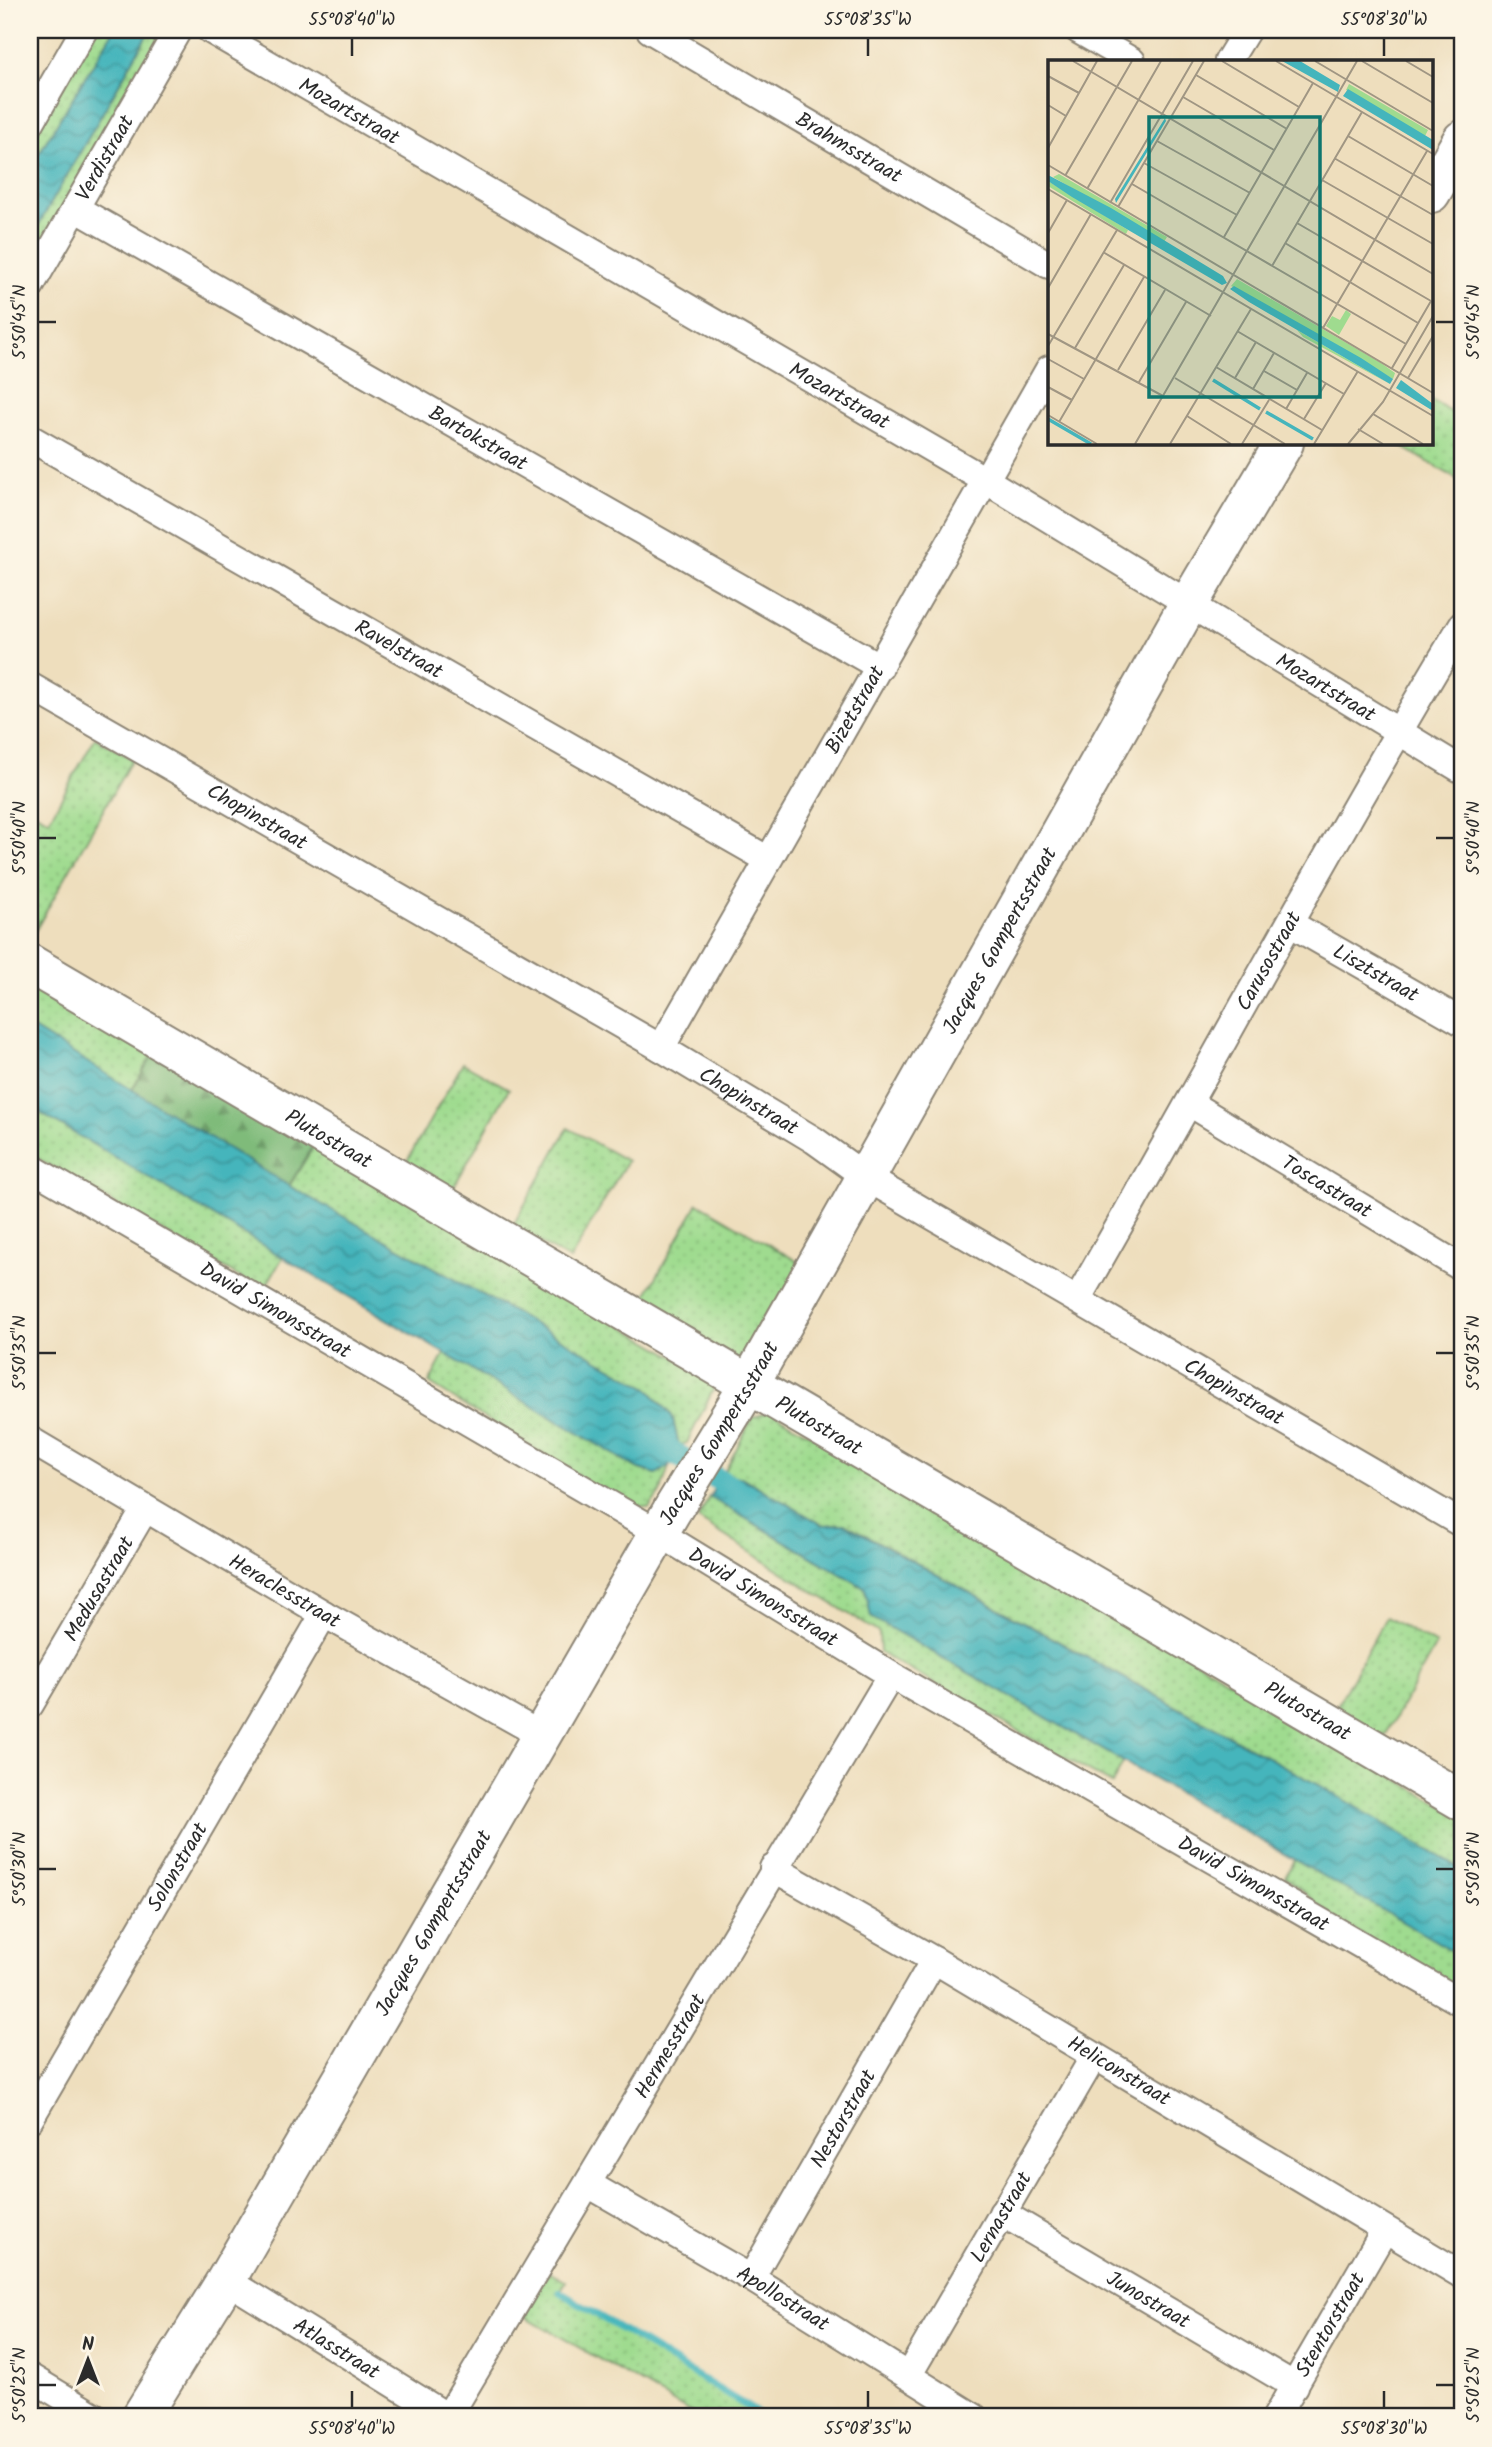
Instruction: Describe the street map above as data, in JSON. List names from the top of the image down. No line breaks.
{"streets":{"street":["Mozartstraat","Brahmsstraat","Verdistraat","Bartokstraat","Ravelstraat","Bizetstraat","Chopinstraat","Jacques Gompertsstraat","Carusostraat","Lisztstraat","Plutostraat","Toscastraat","David Simonsstraat","Medusastraat","Heraclesstraat","Solonstraat","Hermesstraat","Heliconstraat","Nestorstraat","Lernastraat","Apollostraat","Junostraat","Stentorstraat","Atlasstraat"]},"crossings":[["Mozartstraat","Bizetstraat"],["Mozartstraat","Jacques Gompertsstraat"],["Mozartstraat","Carusostraat"],["Verdistraat","Bartokstraat"],["Bartokstraat","Bizetstraat"],["Ravelstraat","Bizetstraat"],["Bizetstraat","Chopinstraat"],["Chopinstraat","Jacques Gompertsstraat"],["Chopinstraat","Carusostraat"],["Jacques Gompertsstraat","Plutostraat"],["Jacques Gompertsstraat","David Simonsstraat"],["Jacques Gompertsstraat","Heraclesstraat"],["Jacques Gompertsstraat","Atlasstraat"],["Carusostraat","Lisztstraat"],["Carusostraat","Toscastraat"],["David Simonsstraat","Hermesstraat"],["Medusastraat","Heraclesstraat"],["Heraclesstraat","Solonstraat"],["Hermesstraat","Heliconstraat"],["Hermesstraat","Apollostraat"],["Hermesstraat","Atlasstraat"],["Heliconstraat","Nestorstraat"],["Heliconstraat","Lernastraat"],["Heliconstraat","Stentorstraat"],["Nestorstraat","Apollostraat"],["Lernastraat","Apollostraat"],["Lernastraat","Junostraat"],["Junostraat","Stentorstraat"]],"north":"top","coordinates":["55°08'40\"W","55°08'35\"W","55°08'30\"W","5°50'45\"N","5°50'40\"N","5°50'35\"N","5°50'30\"N","5°50'25\"N"]}
